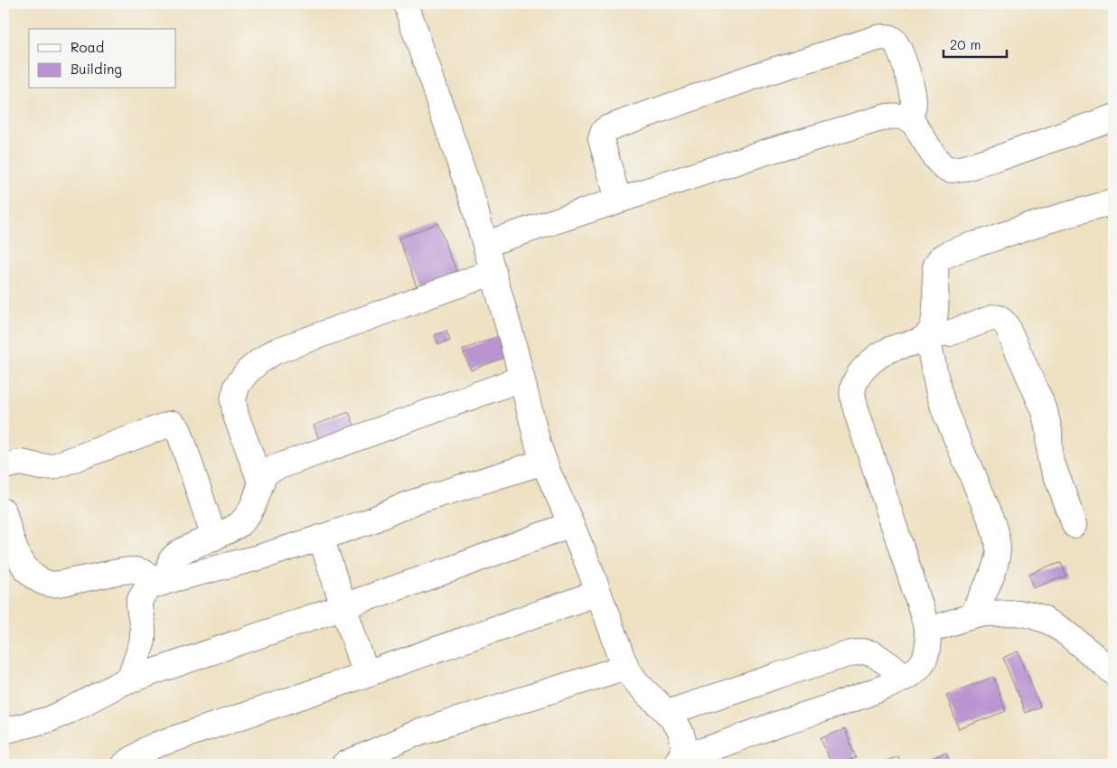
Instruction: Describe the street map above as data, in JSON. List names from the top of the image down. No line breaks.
{"legend":["Road","Building"],"scale_bar":"20 m"}
